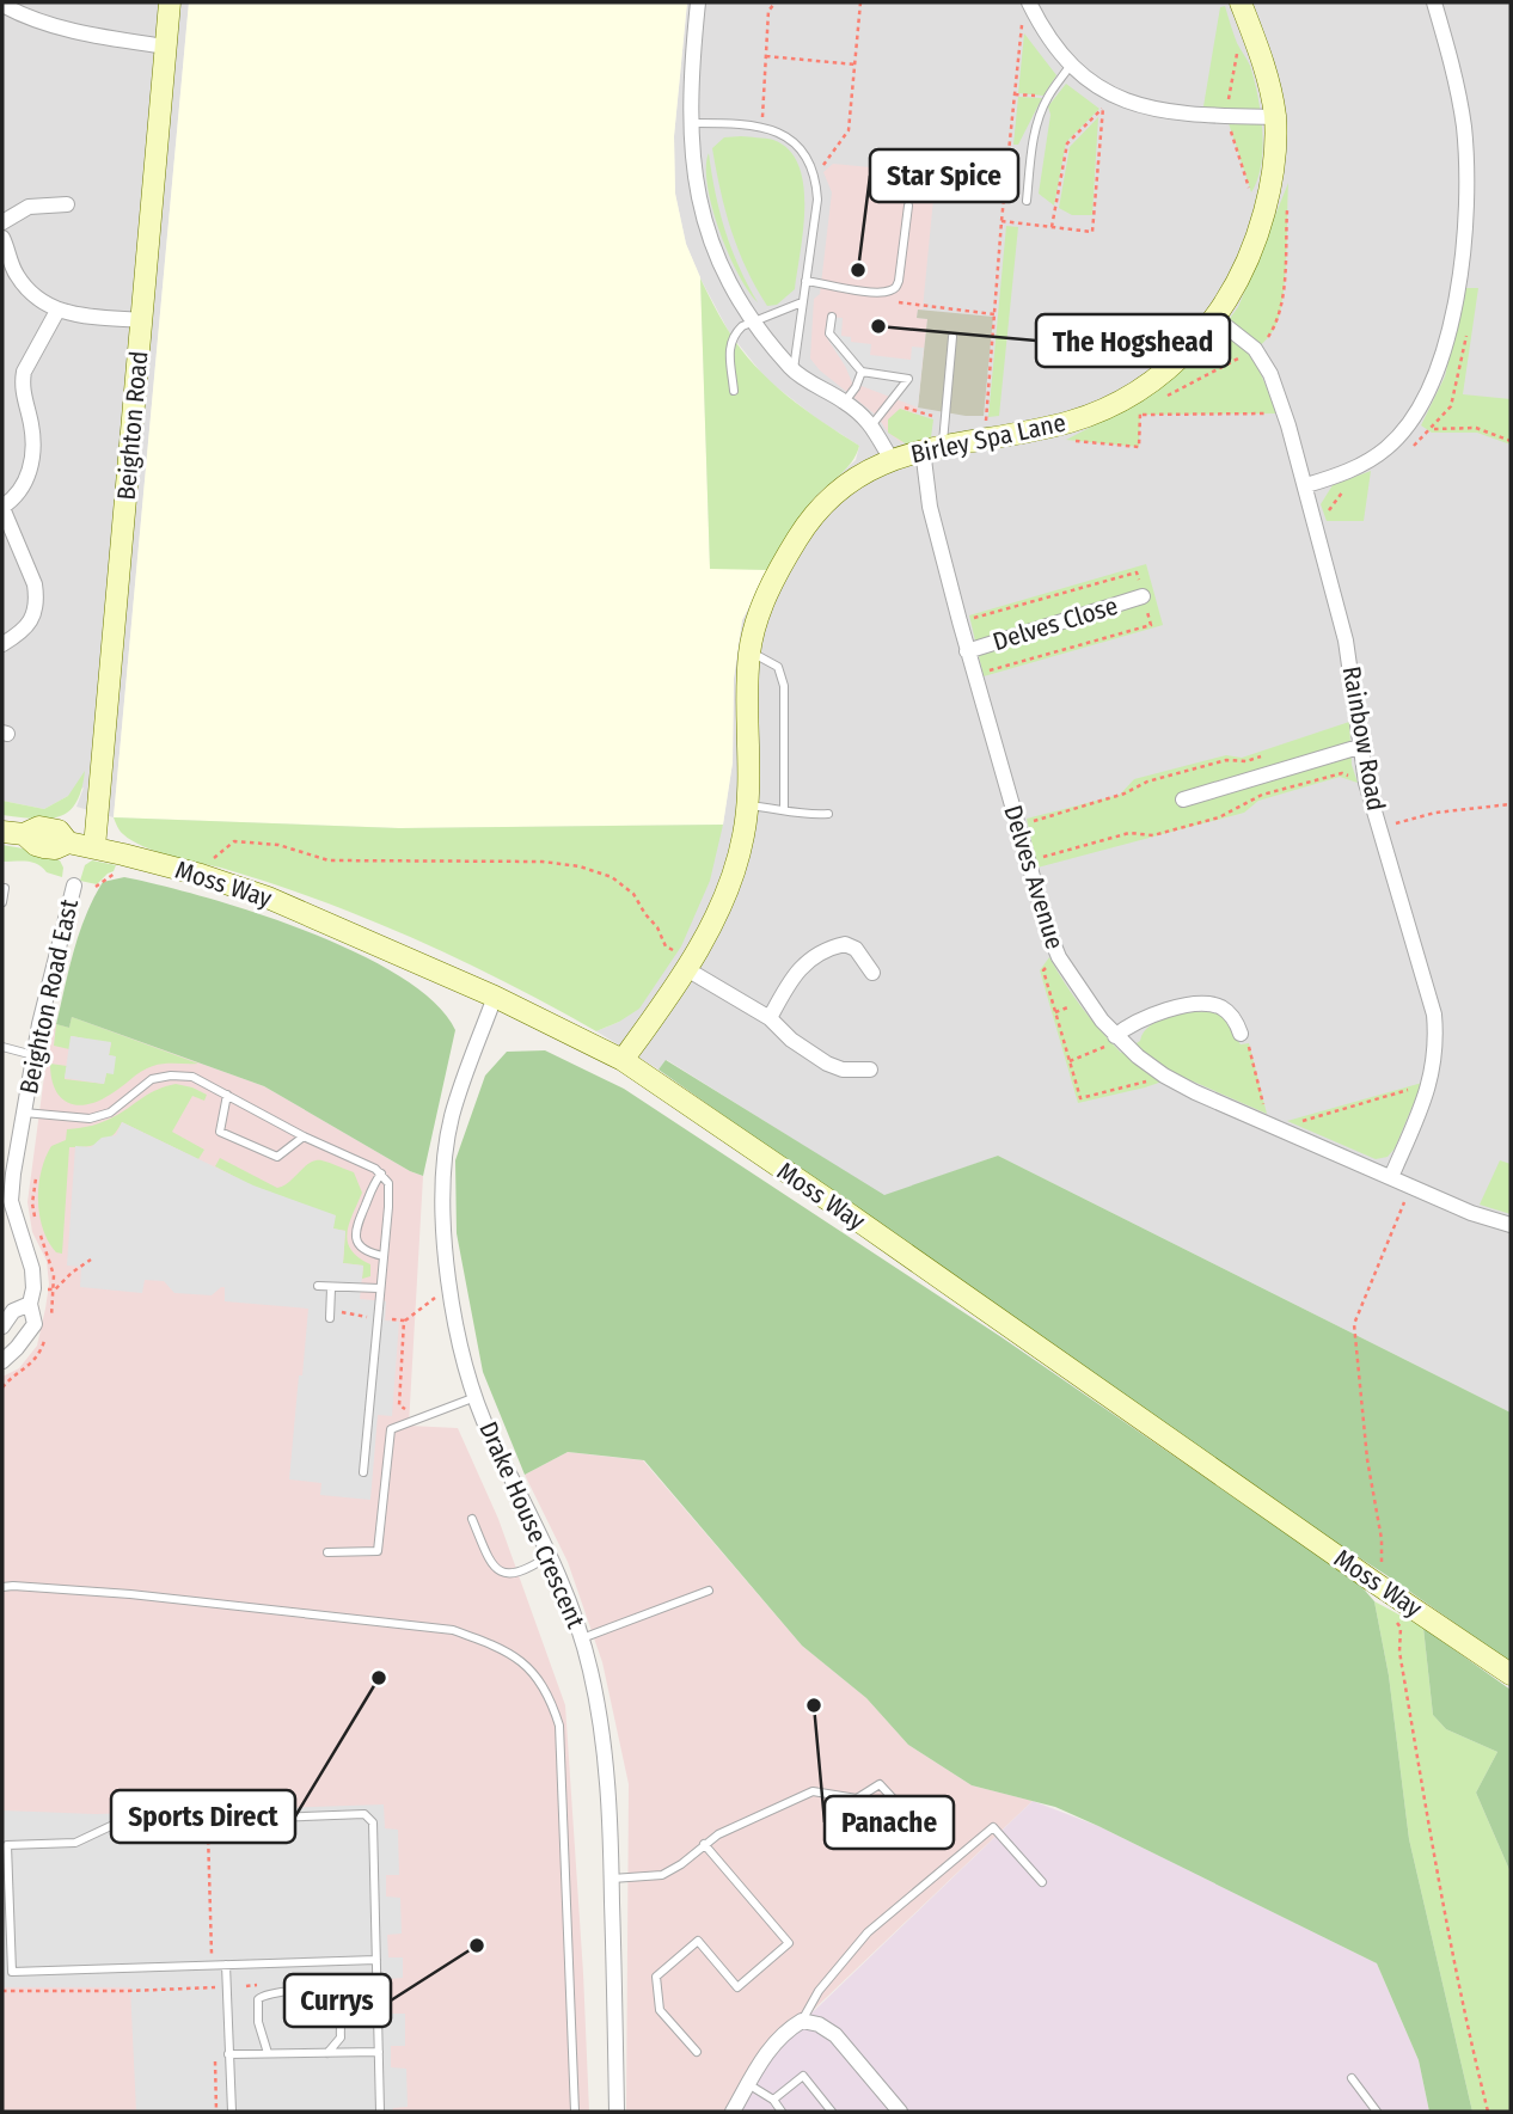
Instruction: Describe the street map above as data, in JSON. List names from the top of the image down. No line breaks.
{"streets":{"street":["Beighton Road","Birley Spa Lane","Delves Close","Rainbow Road","Delves Avenue","Moss Way","Beighton Road East","Drake House Crescent"]},"crossings":[["Beighton Road","Moss Way"],["Birley Spa Lane","Rainbow Road"],["Birley Spa Lane","Delves Avenue"],["Birley Spa Lane","Moss Way"],["Delves Close","Delves Avenue"],["Rainbow Road","Delves Avenue"],["Moss Way","Drake House Crescent"]],"places":["Star Spice","The Hogshead","Sports Direct","Panache","Currys"]}
